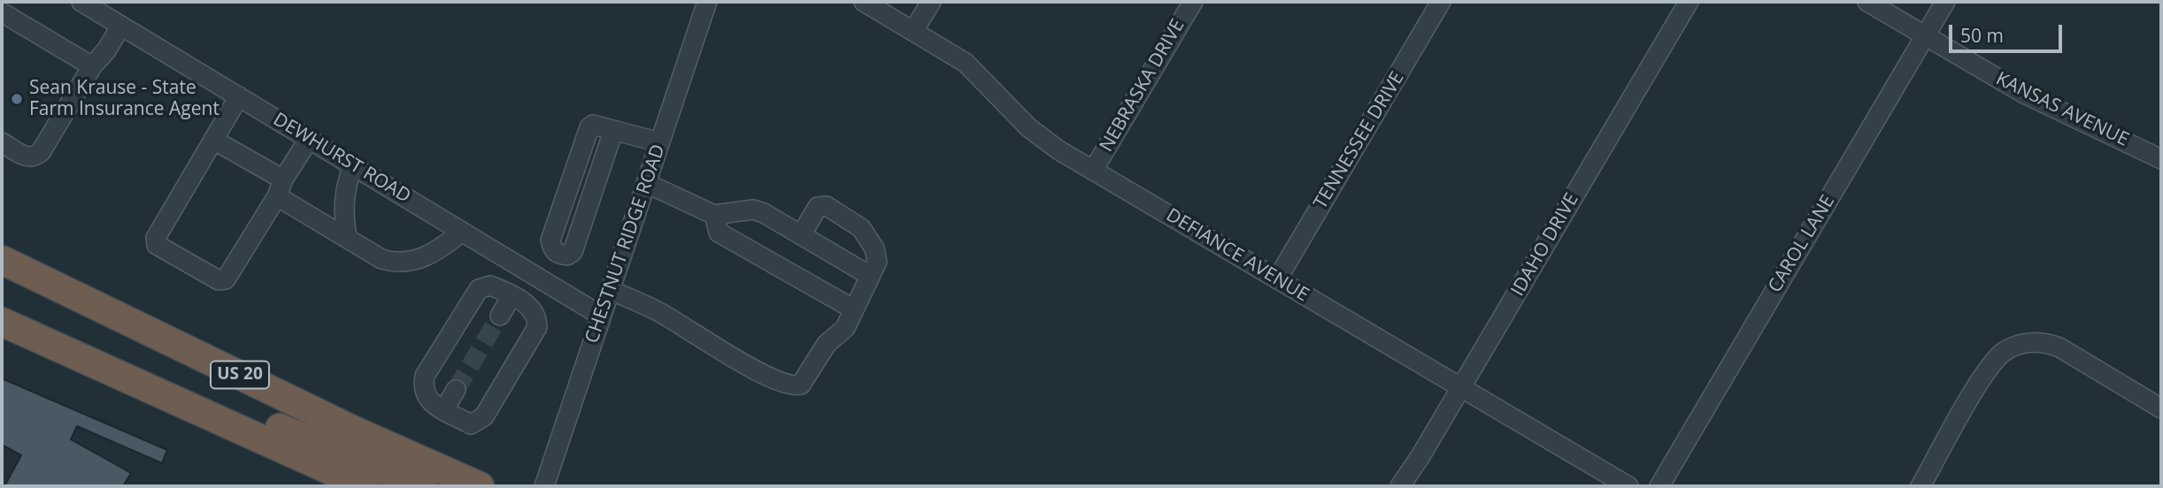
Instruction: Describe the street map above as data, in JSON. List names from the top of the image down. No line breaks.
{"streets":{"highway":["US 20"],"street":["NEBRASKA DRIVE","KANSAS AVENUE","TENNESSEE DRIVE","DEWHURST ROAD","CHESTNUT RIDGE ROAD","CAROL LANE","IDAHO DRIVE","DEFIANCE AVENUE"]},"crossings":[["NEBRASKA DRIVE","DEFIANCE AVENUE"],["KANSAS AVENUE","CAROL LANE"],["TENNESSEE DRIVE","DEFIANCE AVENUE"],["DEWHURST ROAD","CHESTNUT RIDGE ROAD"],["IDAHO DRIVE","DEFIANCE AVENUE"]],"places":["Sean Krause - State Farm Insurance Agent"],"scale_bar":"50 m"}
